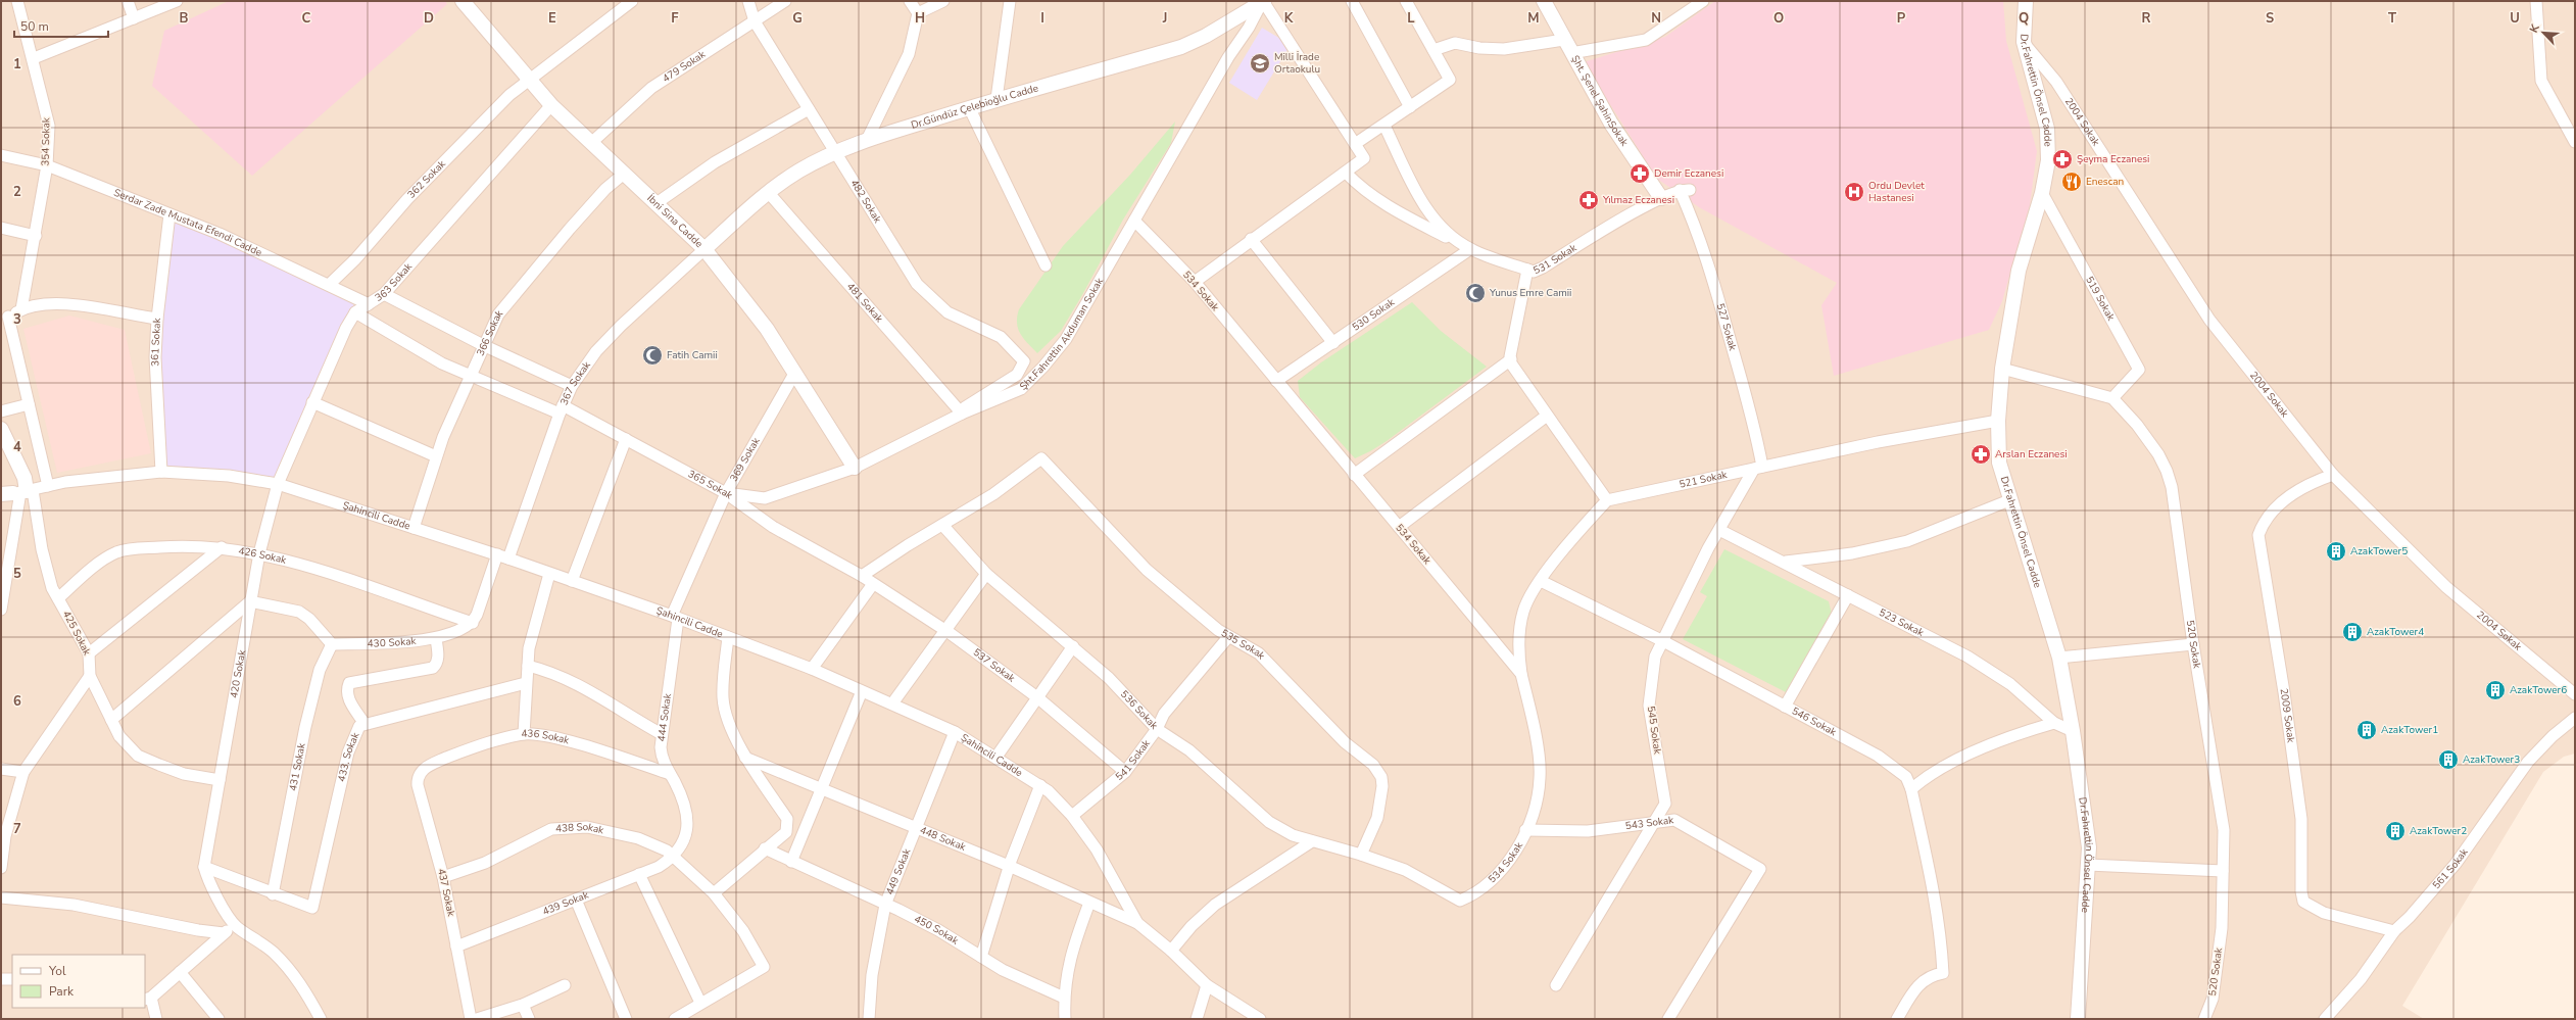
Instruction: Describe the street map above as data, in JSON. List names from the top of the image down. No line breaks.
{"streets":{"street":["479 Sokak","Dr.Fahrettin Önsel Cadde","Şht. Şenel ŞahinSokak","Dr.Gündüz Çelebioğlu Cadde","2004 Sokak","354 Sokak","362 Sokak","482 Sokak","İbni Sina Cadde","Serdar Zade Mustata Efendi Cadde","531 Sokak","363 Sokak","534 Sokak","519 Sokak","481 Sokak","530 Sokak","527 Sokak","Şht.Fahrettin Akduman Sokak","366 Sokak","361 Sokak","367 Sokak","369 Sokak","521 Sokak","365 Sokak","Şahincili Cadde","426 Sokak","523 Sokak","425 Sokak","430 Sokak","520 Sokak","535 Sokak","537 Sokak","420 Sokak","536 Sokak","2009 Sokak","444 Sokak","546 Sokak","545 Sokak","436 Sokak","433. Sokak","541 Sokak","431 Sokak","543 Sokak","438 Sokak","448 Sokak","561 Sokak","449 Sokak","437 Sokak","439 Sokak","450 Sokak"]},"crossings":[["479 Sokak","482 Sokak"],["479 Sokak","İbni Sina Cadde"],["Dr.Fahrettin Önsel Cadde","2004 Sokak"],["Dr.Fahrettin Önsel Cadde","519 Sokak"],["Dr.Fahrettin Önsel Cadde","521 Sokak"],["Dr.Fahrettin Önsel Cadde","523 Sokak"],["Şht. Şenel ŞahinSokak","531 Sokak"],["Dr.Gündüz Çelebioğlu Cadde","482 Sokak"],["Dr.Gündüz Çelebioğlu Cadde","İbni Sina Cadde"],["Dr.Gündüz Çelebioğlu Cadde","481 Sokak"],["Dr.Gündüz Çelebioğlu Cadde","Şht.Fahrettin Akduman Sokak"],["Dr.Gündüz Çelebioğlu Cadde","367 Sokak"],["2004 Sokak","2009 Sokak"],["354 Sokak","Serdar Zade Mustata Efendi Cadde"],["362 Sokak","İbni Sina Cadde"],["362 Sokak","Serdar Zade Mustata Efendi Cadde"],["482 Sokak","481 Sokak"],["482 Sokak","Şht.Fahrettin Akduman Sokak"],["İbni Sina Cadde","363 Sokak"],["İbni Sina Cadde","Şht.Fahrettin Akduman Sokak"],["İbni Sina Cadde","366 Sokak"],["İbni Sina Cadde","367 Sokak"],["İbni Sina Cadde","369 Sokak"],["Serdar Zade Mustata Efendi Cadde","363 Sokak"],["Serdar Zade Mustata Efendi Cadde","361 Sokak"],["531 Sokak","527 Sokak"],["363 Sokak","365 Sokak"],["363 Sokak","Şahincili Cadde"],["363 Sokak","420 Sokak"],["534 Sokak","530 Sokak"],["534 Sokak","Şht.Fahrettin Akduman Sokak"],["534 Sokak","536 Sokak"],["534 Sokak","543 Sokak"],["519 Sokak","520 Sokak"],["481 Sokak","Şht.Fahrettin Akduman Sokak"],["527 Sokak","521 Sokak"],["527 Sokak","545 Sokak"],["Şht.Fahrettin Akduman Sokak","369 Sokak"],["Şht.Fahrettin Akduman Sokak","365 Sokak"],["366 Sokak","365 Sokak"],["366 Sokak","Şahincili Cadde"],["361 Sokak","Şahincili Cadde"],["367 Sokak","365 Sokak"],["367 Sokak","Şahincili Cadde"],["369 Sokak","365 Sokak"],["369 Sokak","Şahincili Cadde"],["369 Sokak","444 Sokak"],["521 Sokak","545 Sokak"],["365 Sokak","537 Sokak"],["Şahincili Cadde","425 Sokak"],["Şahincili Cadde","420 Sokak"],["Şahincili Cadde","444 Sokak"],["Şahincili Cadde","541 Sokak"],["Şahincili Cadde","448 Sokak"],["Şahincili Cadde","449 Sokak"],["426 Sokak","425 Sokak"],["426 Sokak","430 Sokak"],["426 Sokak","420 Sokak"],["523 Sokak","545 Sokak"],["425 Sokak","420 Sokak"],["430 Sokak","431 Sokak"],["535 Sokak","536 Sokak"],["535 Sokak","541 Sokak"],["537 Sokak","541 Sokak"],["536 Sokak","541 Sokak"],["2009 Sokak","561 Sokak"],["444 Sokak","436 Sokak"],["444 Sokak","438 Sokak"],["444 Sokak","439 Sokak"],["546 Sokak","545 Sokak"],["545 Sokak","543 Sokak"],["436 Sokak","437 Sokak"],["433. Sokak","431 Sokak"],["438 Sokak","437 Sokak"],["438 Sokak","439 Sokak"],["448 Sokak","449 Sokak"],["449 Sokak","450 Sokak"],["437 Sokak","439 Sokak"]],"places":{"school or university":["Milli İrade Ortaokulu"],"pharmacy":["Şeyma Eczanesi","Demir Eczanesi","Yılmaz Eczanesi","Arslan Eczanesi"],"restaurant":["Enescan"],"hospital":["Ordu Devlet Hastanesi"],"mosque":["Yunus Emre Camii","Fatih Camii"],"building":["AzakTower5","AzakTower4","AzakTower6","AzakTower1","AzakTower3","AzakTower2"]},"legend":["Yol","Park"],"scale_bar":"50 m","north":"top left","grid":{"columns":["B","C","D","E","F","G","H","I","J","K","L","M","N","O","P","Q","R","S","T","U"],"rows":["1","2","3","4","5","6","7"]}}
